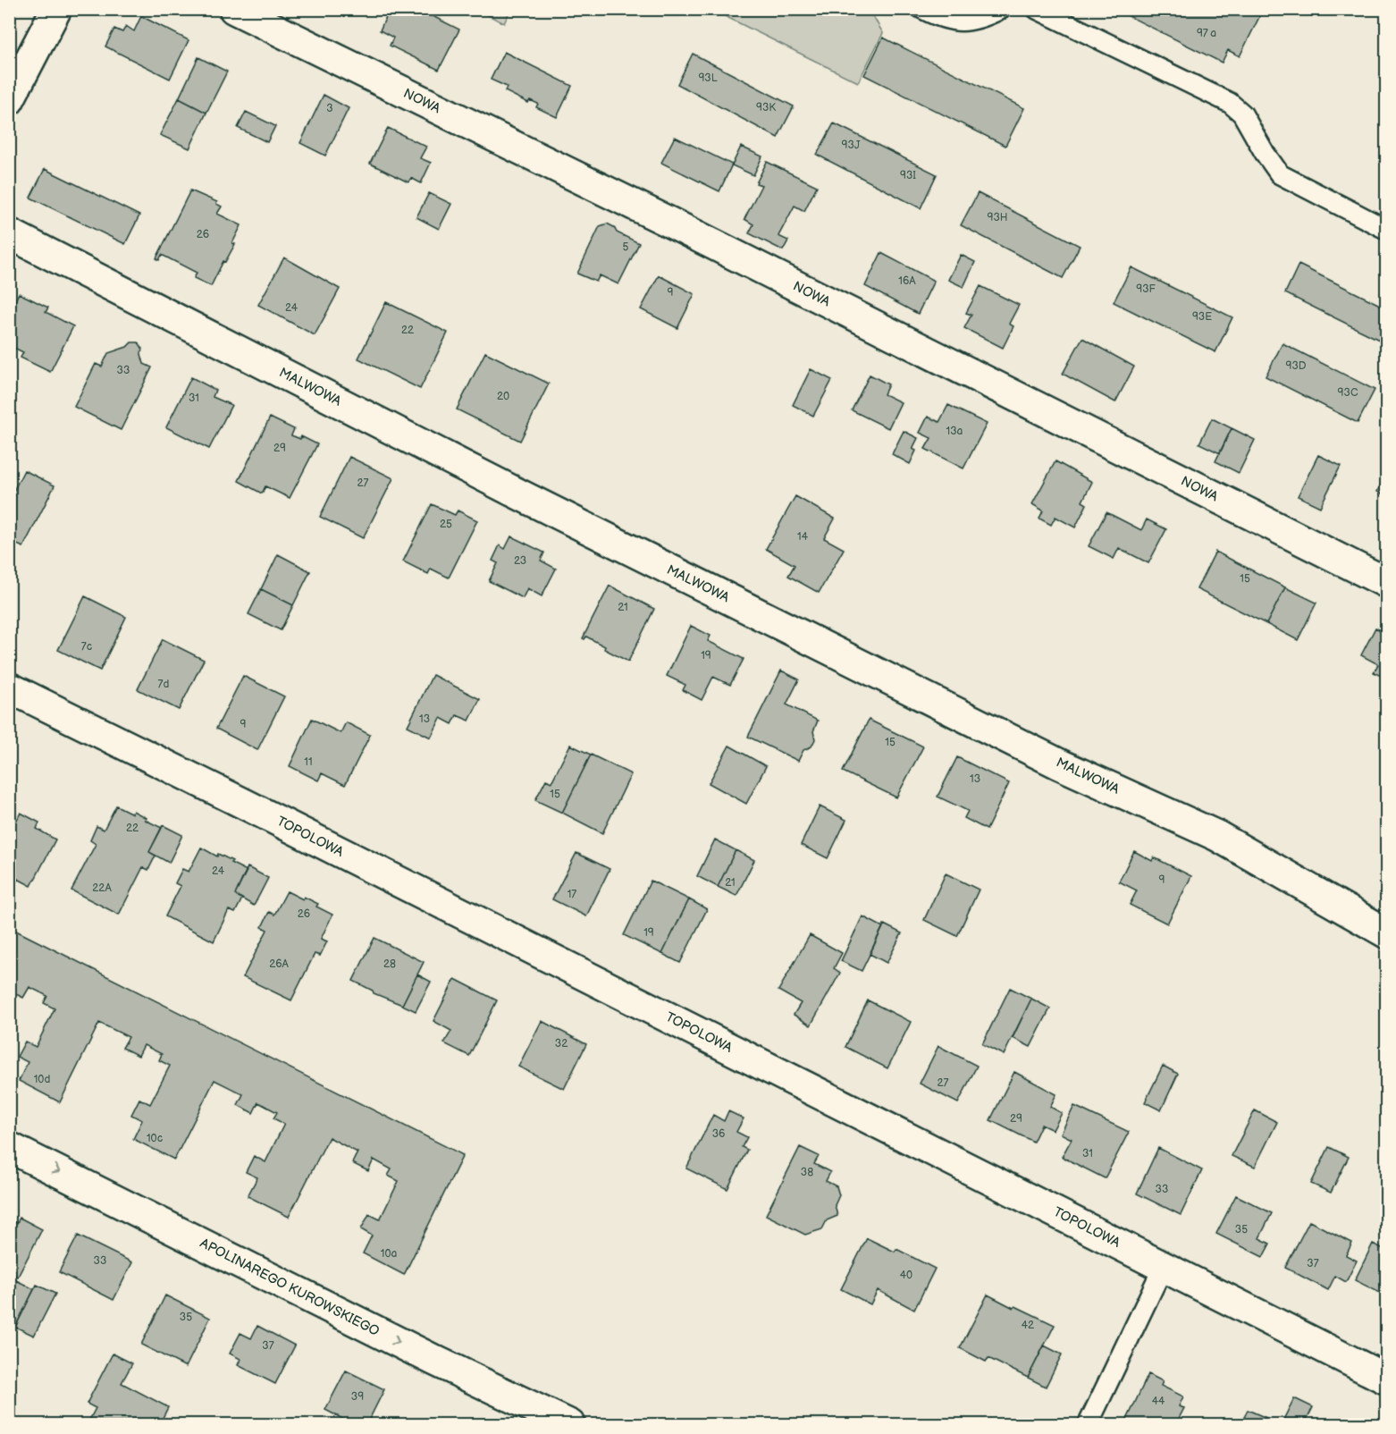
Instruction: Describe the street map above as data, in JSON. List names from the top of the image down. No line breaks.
{"streets":{"street":["NOWA","MALWOWA","TOPOLOWA","APOLINAREGO KUROWSKIEGO"]},"one_way":["APOLINAREGO KUROWSKIEGO"],"house_numbers":["97 a","93L","93K","3","93J","93I","93H","26","5","16A","93F","9","24","93E","22","93D","33","93C","20","31","13a","29","27","25","14","23","15","21","7c","19","7d","13","9","15","11","13","15","22","24","9","21","22A","17","26","19","26A","28","32","10d","27","29","36","10c","31","38","33","35","10a","33","37","40","35","42","37","39","44"]}
